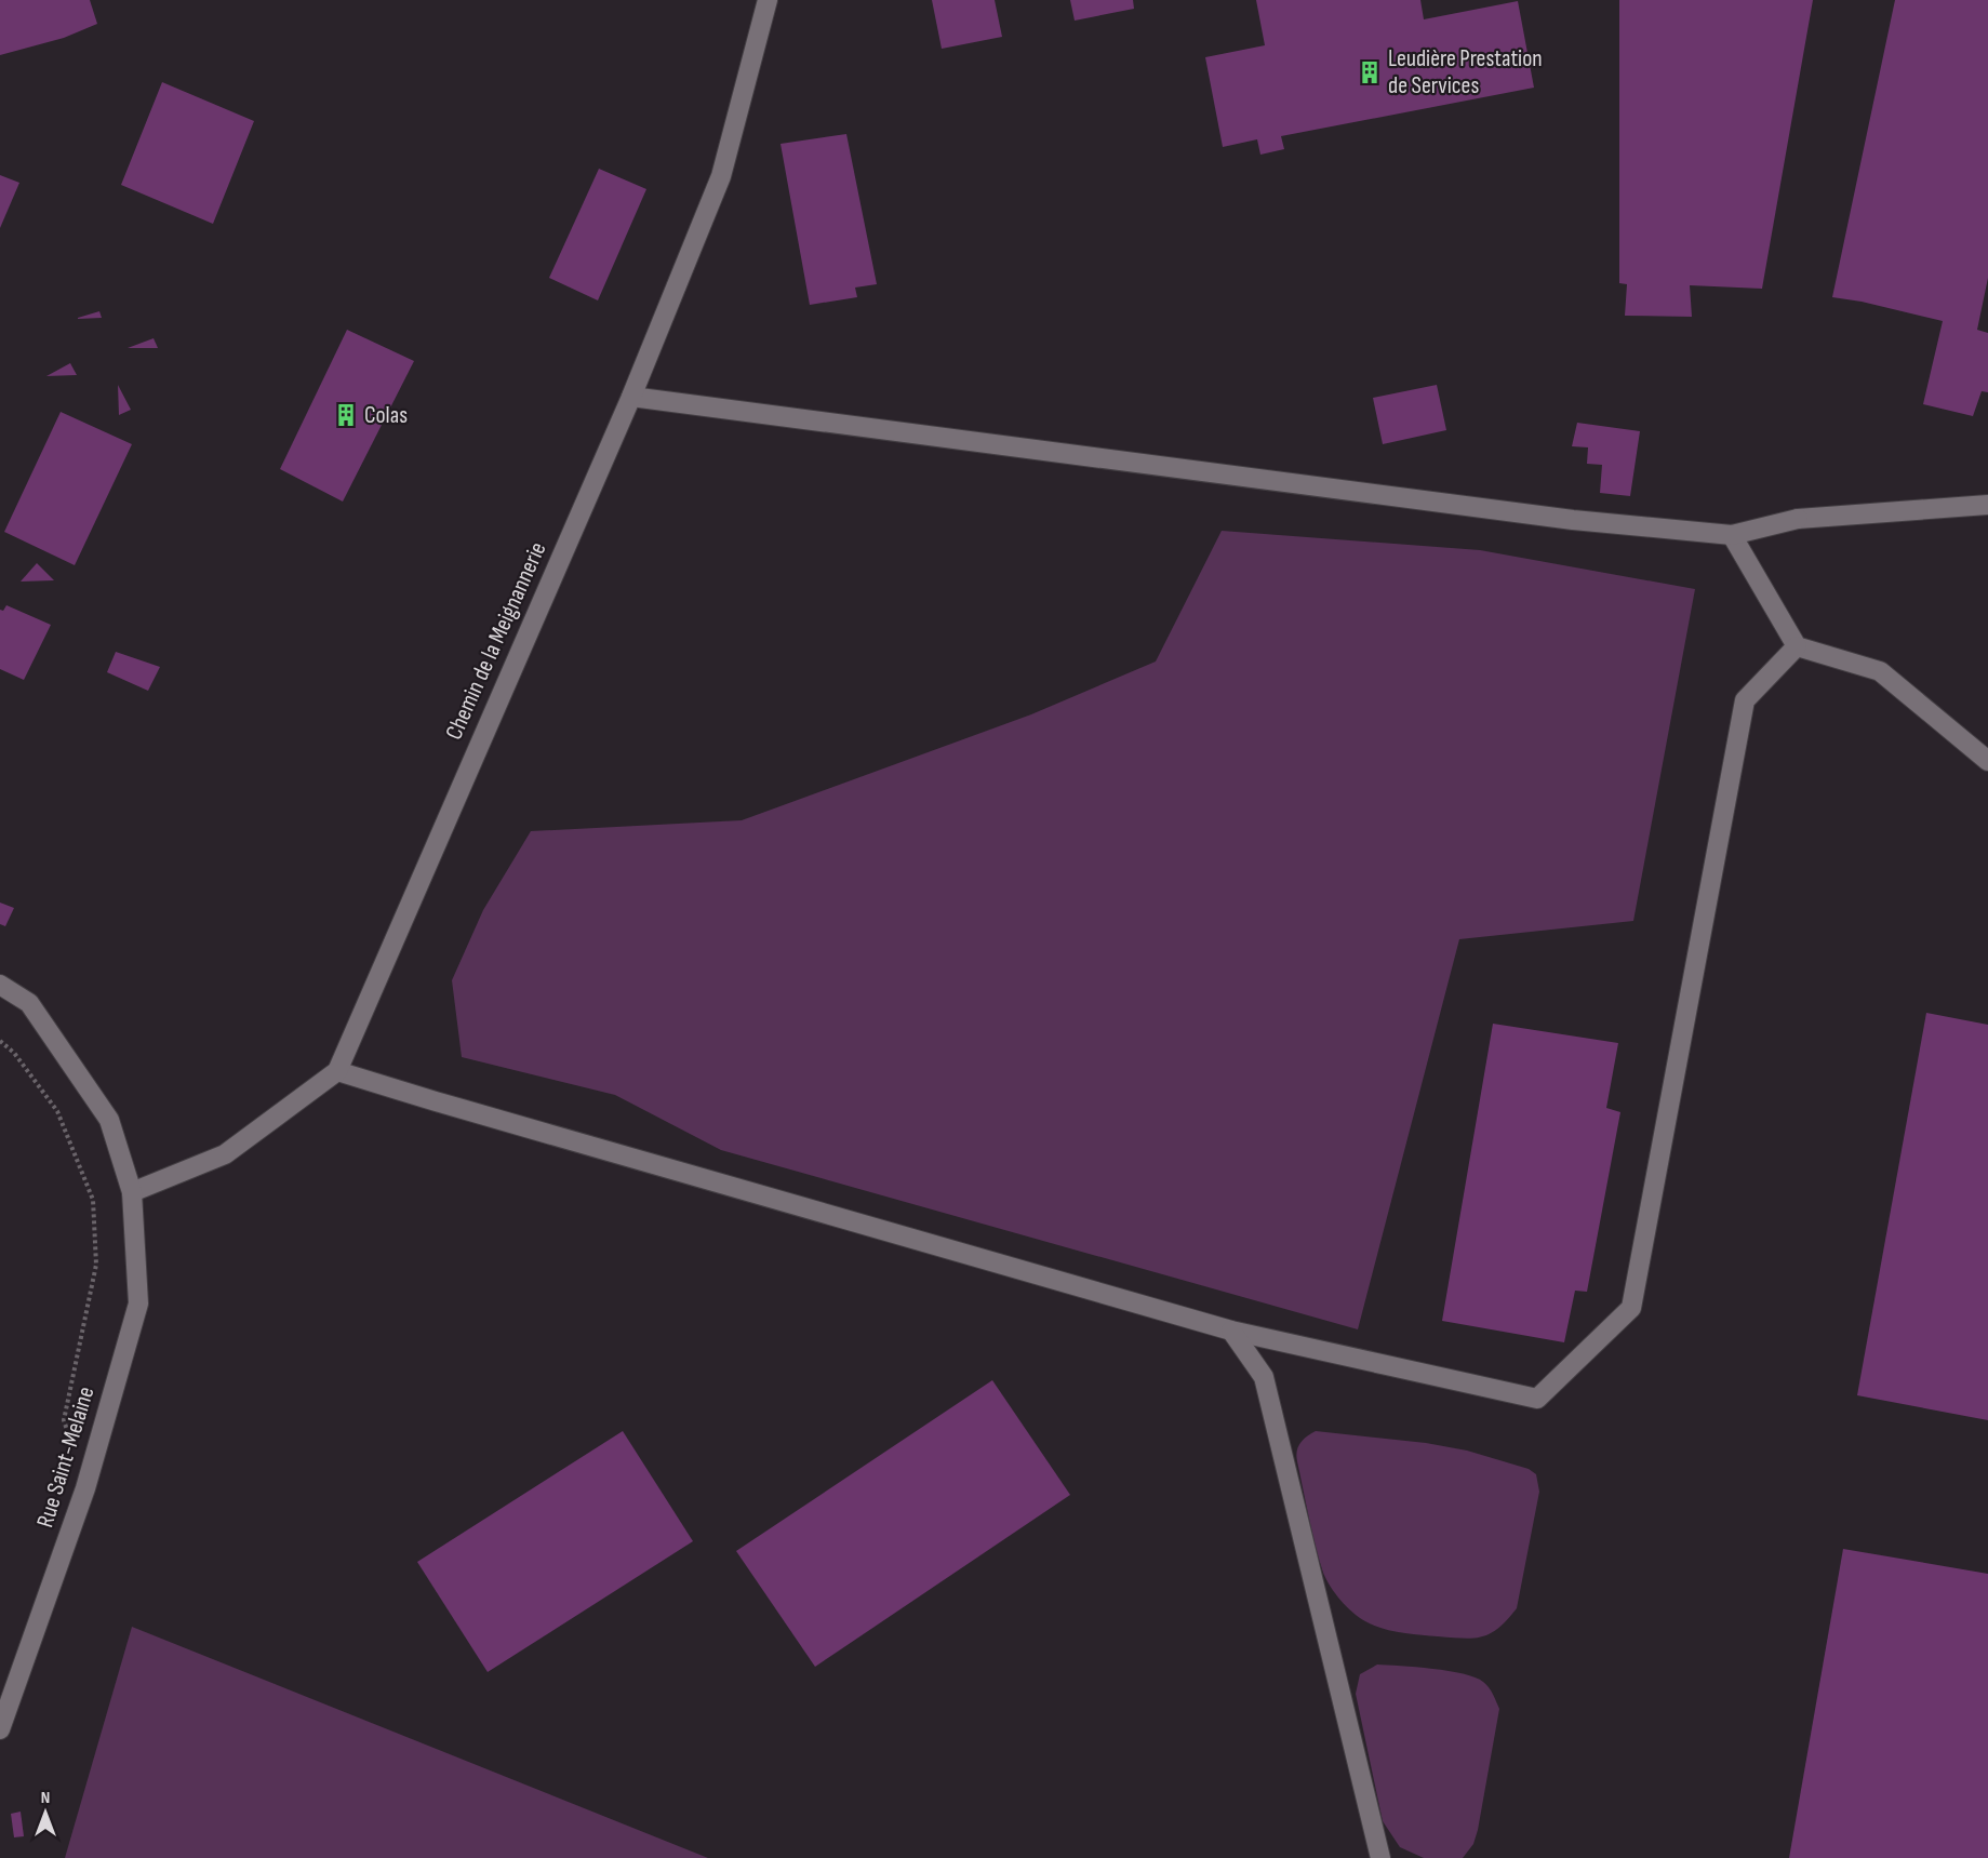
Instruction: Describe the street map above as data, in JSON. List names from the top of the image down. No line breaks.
{"streets":{"street":["Chemin de la Meignannerie","Rue Saint-Melaine"]},"crossings":[["Chemin de la Meignannerie","Rue Saint-Melaine"]],"places":{"building":["Leudière Prestation de Services","Colas"]},"north":"top"}
